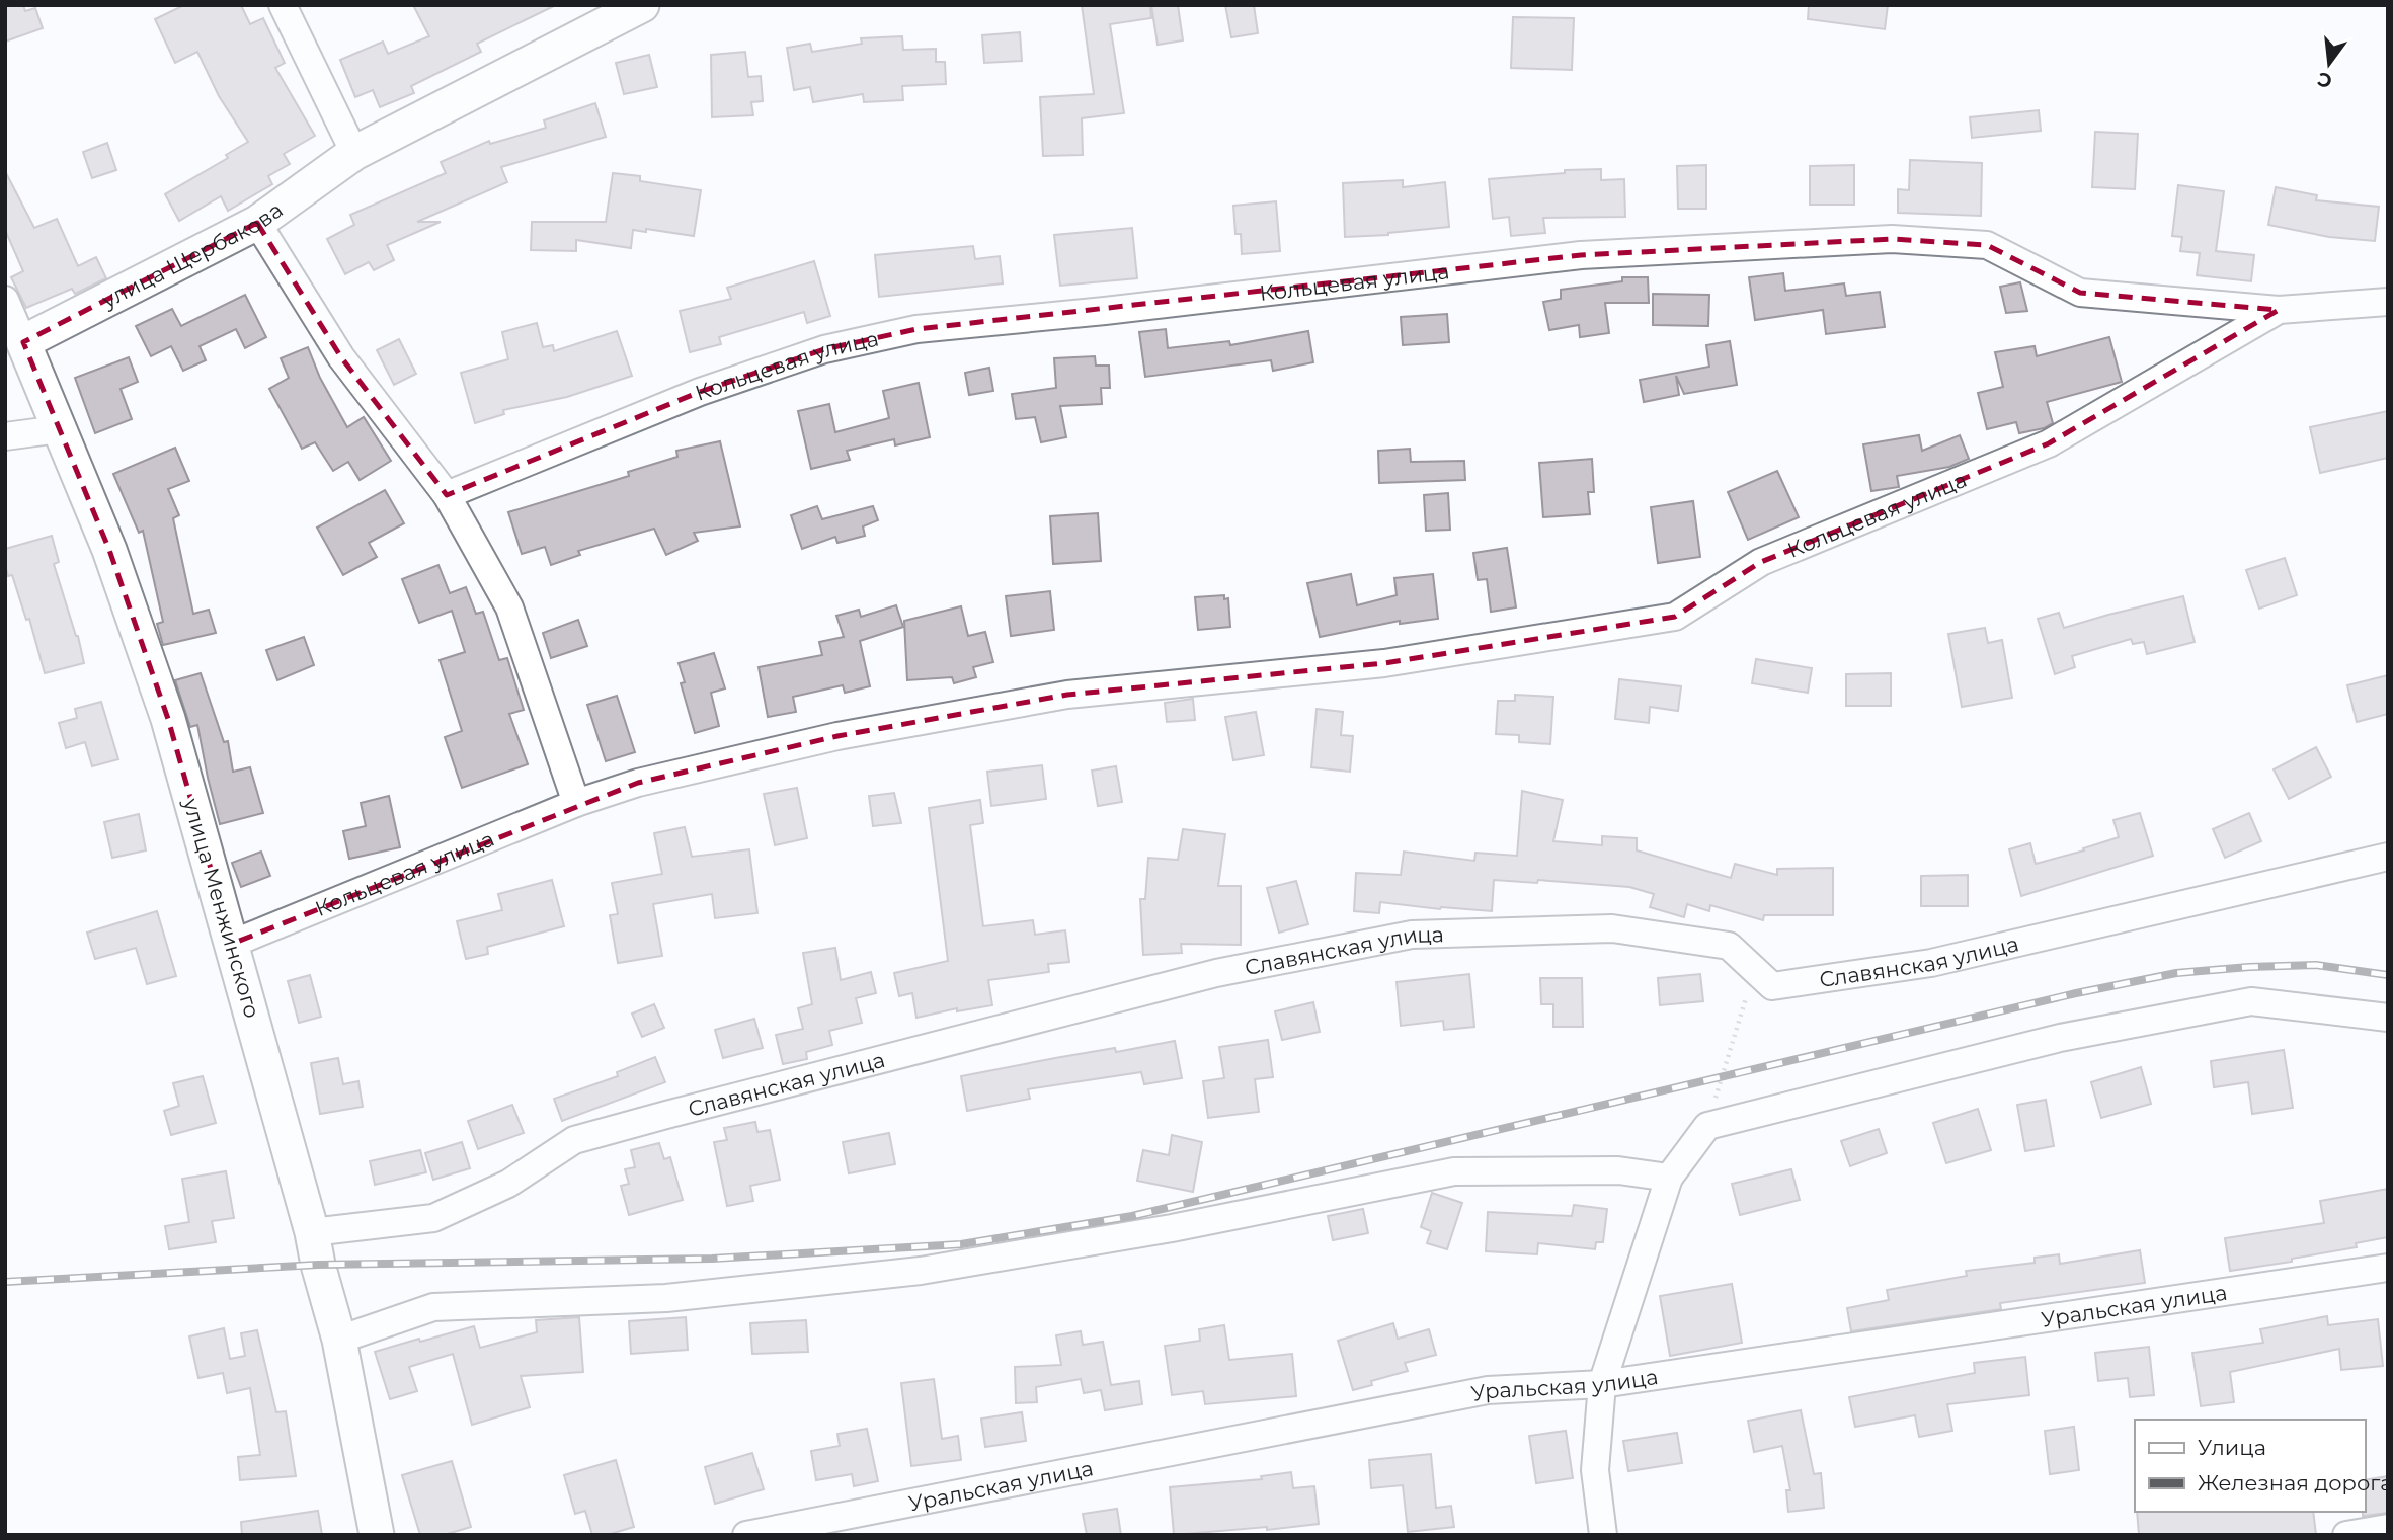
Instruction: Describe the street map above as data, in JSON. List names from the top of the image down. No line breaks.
{"streets":{"street":["улица Щербакова","Кольцевая улица","улица Менжинского","Славянская улица","Уральская улица"]},"crossings":[["улица Щербакова","улица Менжинского"],["Кольцевая улица","улица Менжинского"],["улица Менжинского","Славянская улица"]],"legend":["Улица","Железная дорога"],"north":"bottom"}
